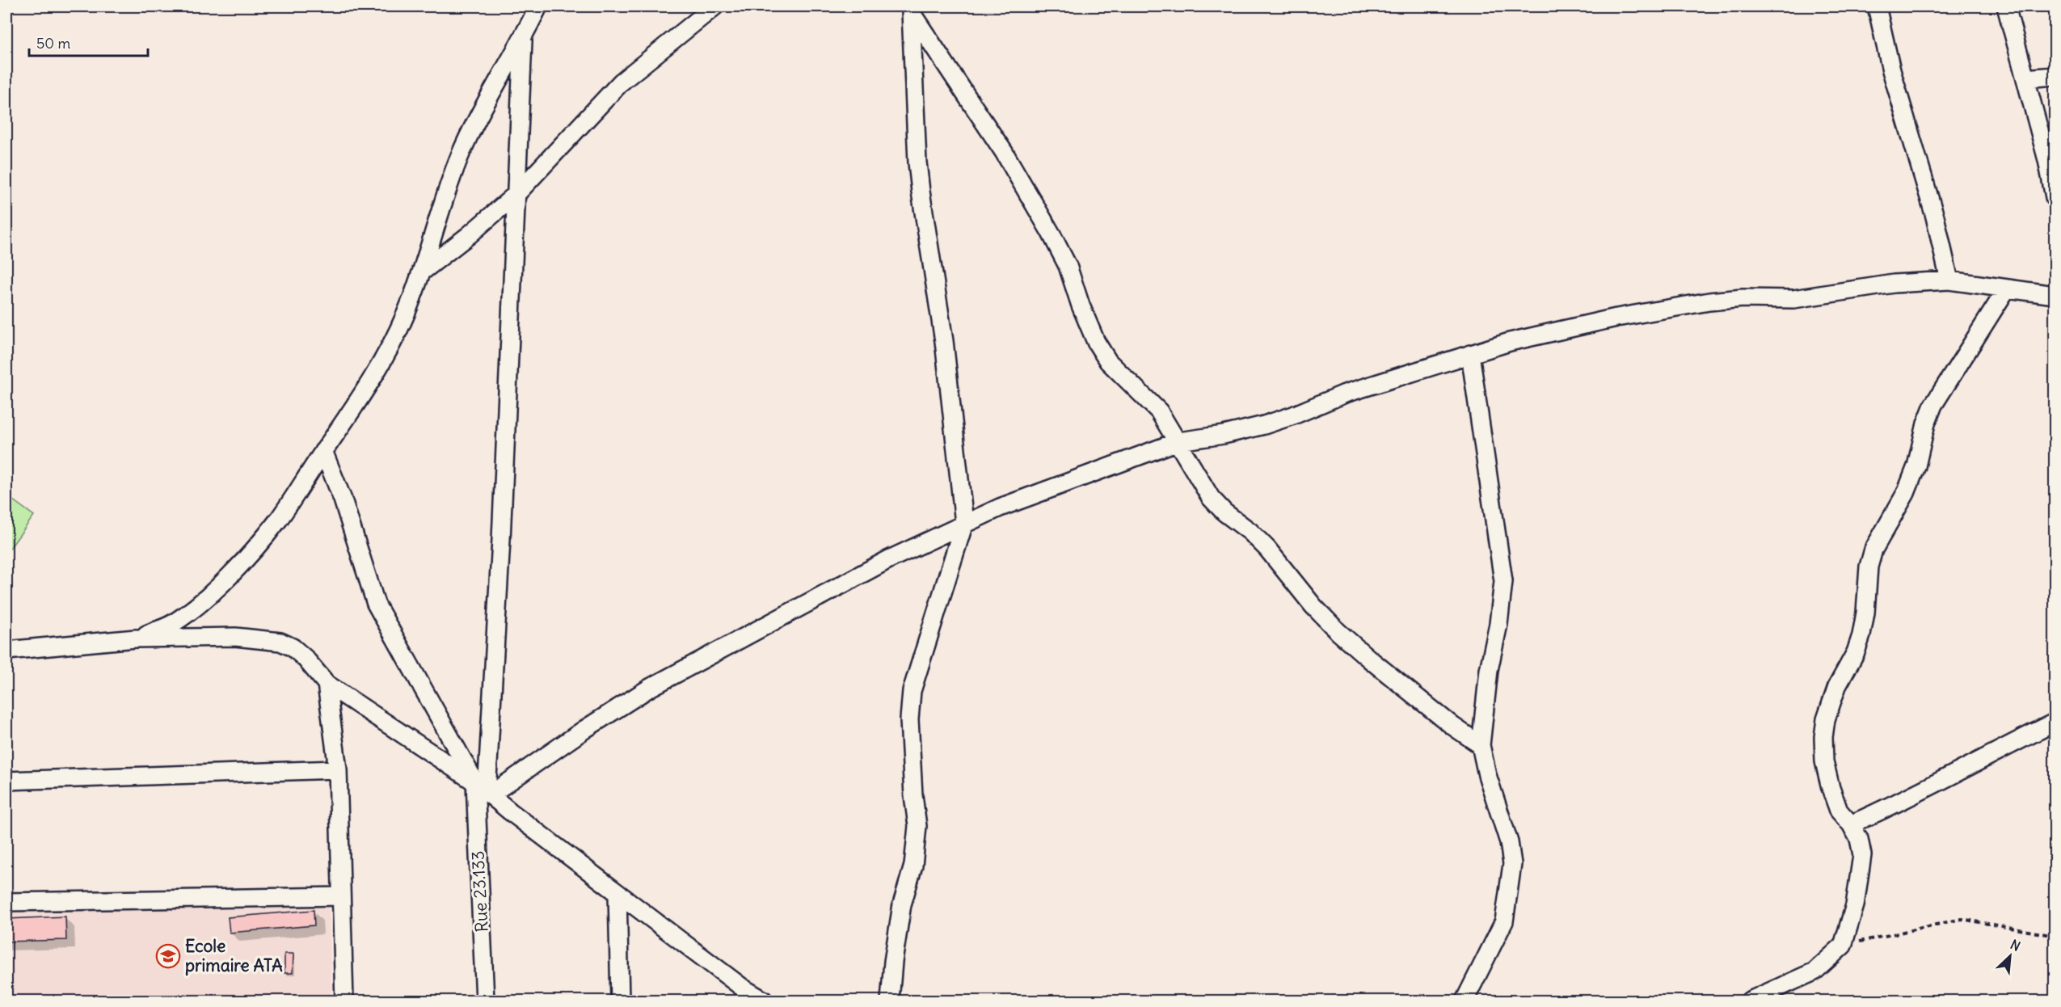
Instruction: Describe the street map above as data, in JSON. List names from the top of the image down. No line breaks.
{"streets":{"street":["Rue 23.133"]},"places":{"school or university":["Ecole primaire ATA"]},"scale_bar":"50 m","north":"top right"}
